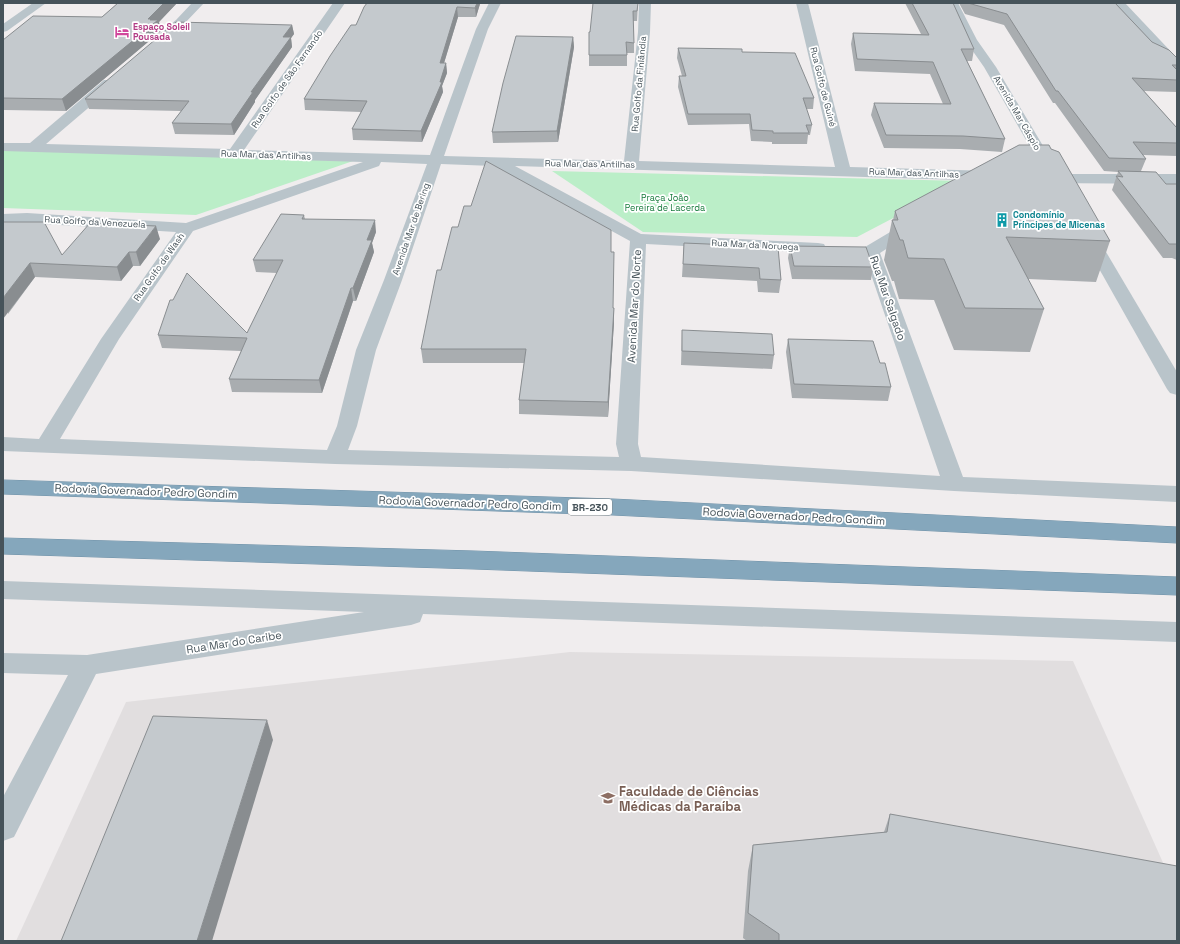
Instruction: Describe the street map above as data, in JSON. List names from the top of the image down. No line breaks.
{"streets":{"highway":["Rodovia Governador Pedro Gondim","BR-230"],"street":["Rua Golfo de São Fernando","Rua Golfo da Finlândia","Rua Golfo de Guiné","Avenida Mar Cáspio","Rua Mar das Antilhas","Rua Golfo da Venezuela","Avenida Mar de Bering","Rua Mar da Noruega","Rua Golfo de Wash","Rua Mar Salgado","Avenida Mar do Norte","Rua Mar do Caribe"]},"crossings":[["Rua Golfo de São Fernando","Rua Mar das Antilhas"],["Rua Golfo da Finlândia","Rua Mar das Antilhas"],["Rua Golfo de Guiné","Rua Mar das Antilhas"],["Rua Mar das Antilhas","Avenida Mar de Bering"],["Rua Mar das Antilhas","Rua Golfo de Wash"],["Rua Mar das Antilhas","Avenida Mar do Norte"],["Rua Golfo da Venezuela","Rua Golfo de Wash"],["Rua Mar da Noruega","Avenida Mar do Norte"]],"parks":["Praça João Pereira de Lacerda"],"places":{"hotel":["Espaço Soleil Pousada"],"building":["Condomínio Príncipes de Micenas"],"school or university":["Faculdade de Ciências Médicas da Paraíba"]}}
